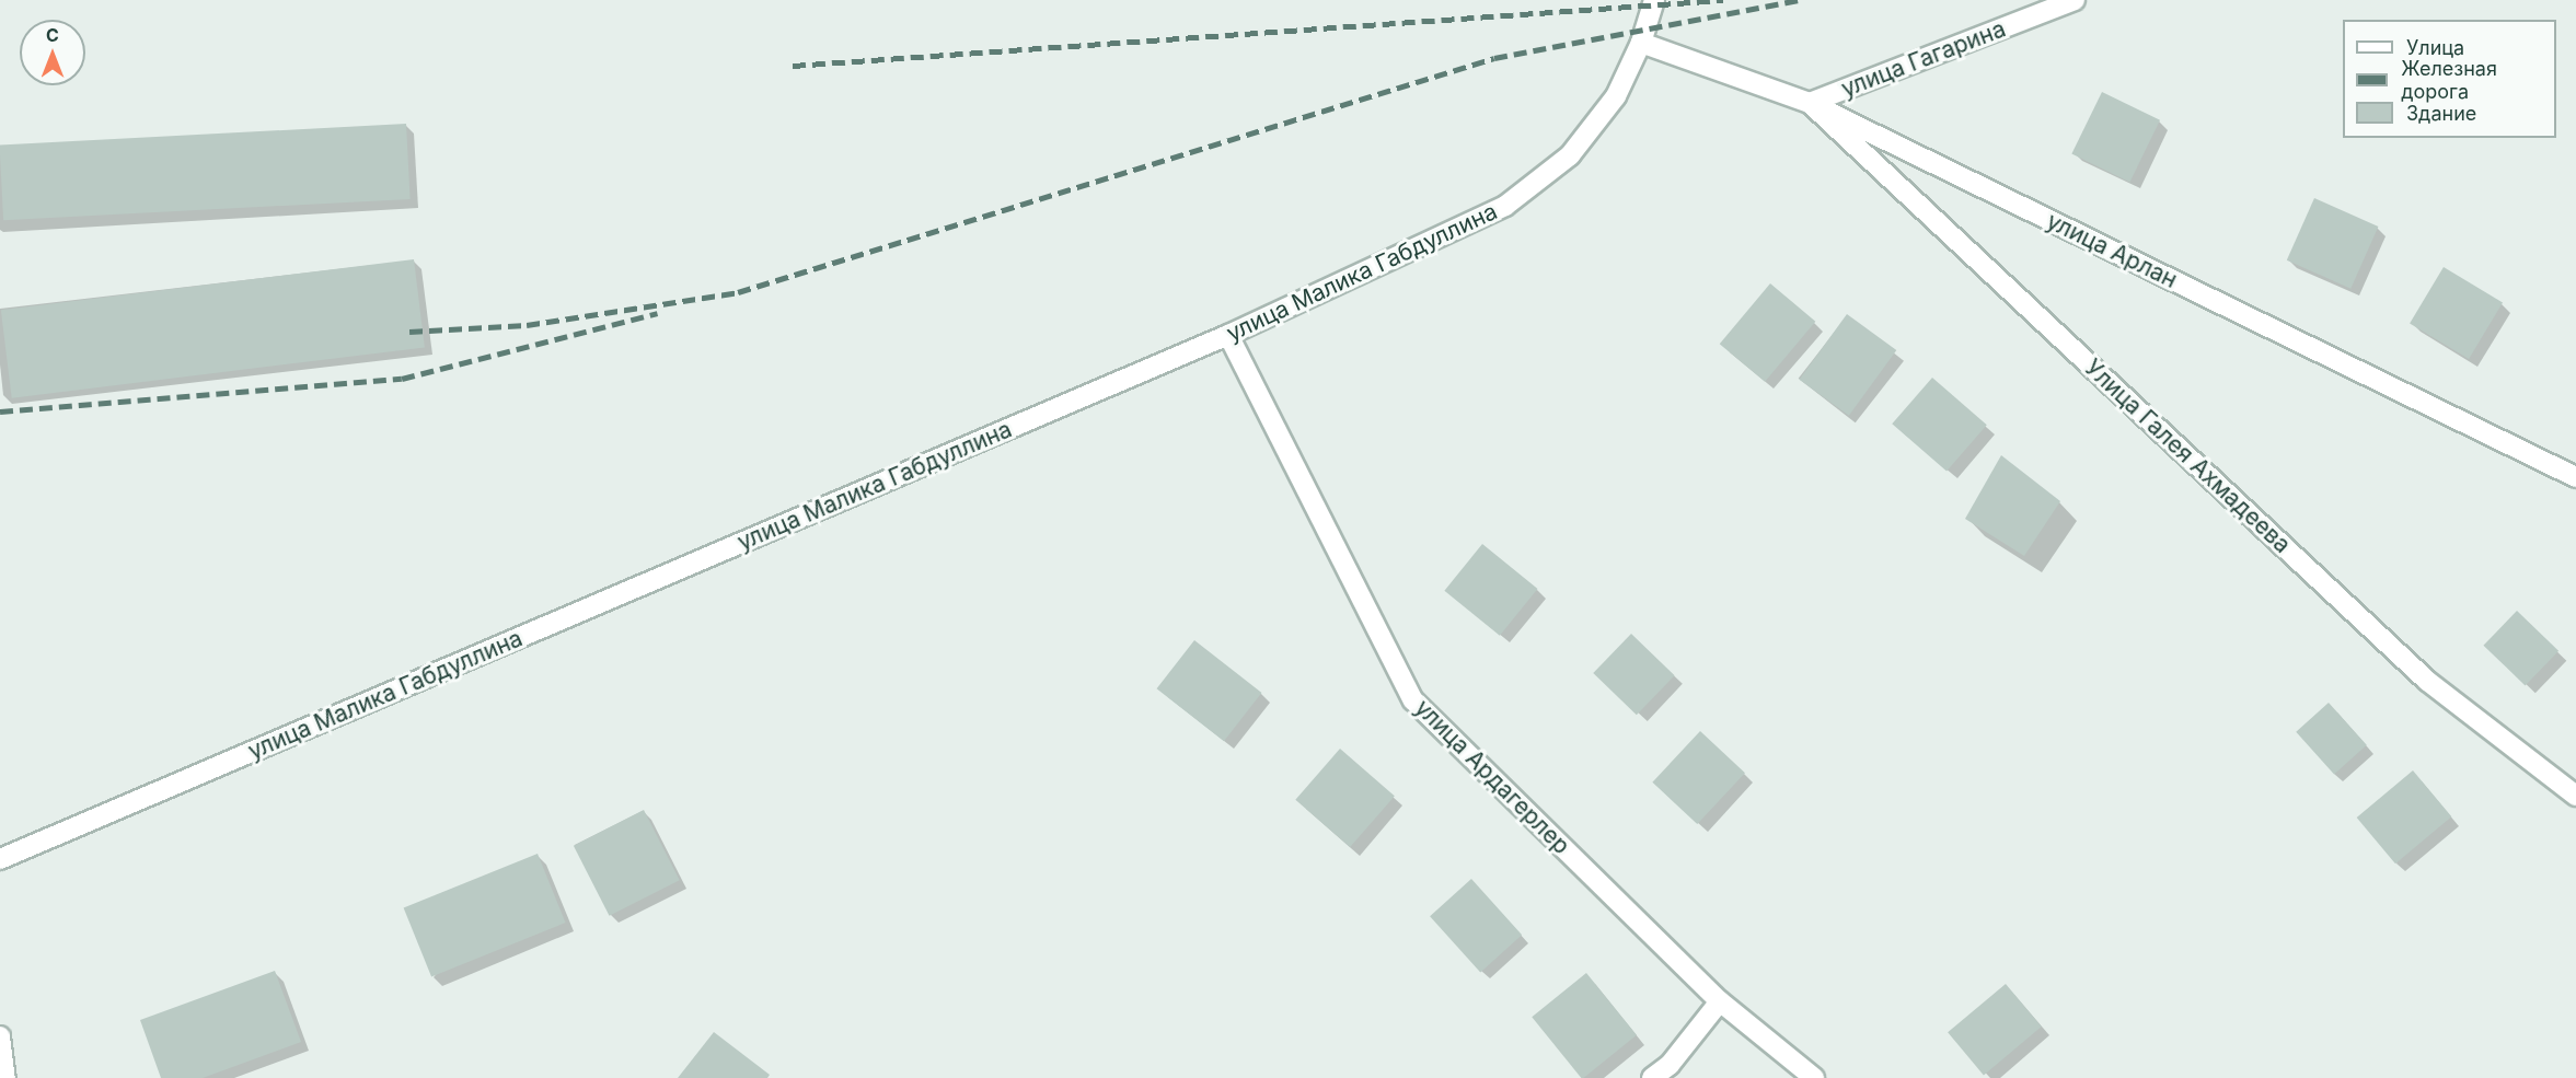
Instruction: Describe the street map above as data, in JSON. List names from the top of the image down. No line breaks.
{"streets":{"street":["улица Гагарина","улица Арлан","улица Малика Габдуллина","Улица Галея Ахмадеева","улица Ардагерлер"]},"crossings":[["улица Гагарина","улица Арлан"],["улица Гагарина","Улица Галея Ахмадеева"],["улица Арлан","улица Малика Габдуллина"],["улица Арлан","Улица Галея Ахмадеева"],["улица Малика Габдуллина","улица Ардагерлер"]],"legend":["Улица","Железная дорога","Здание"],"north":"top"}
